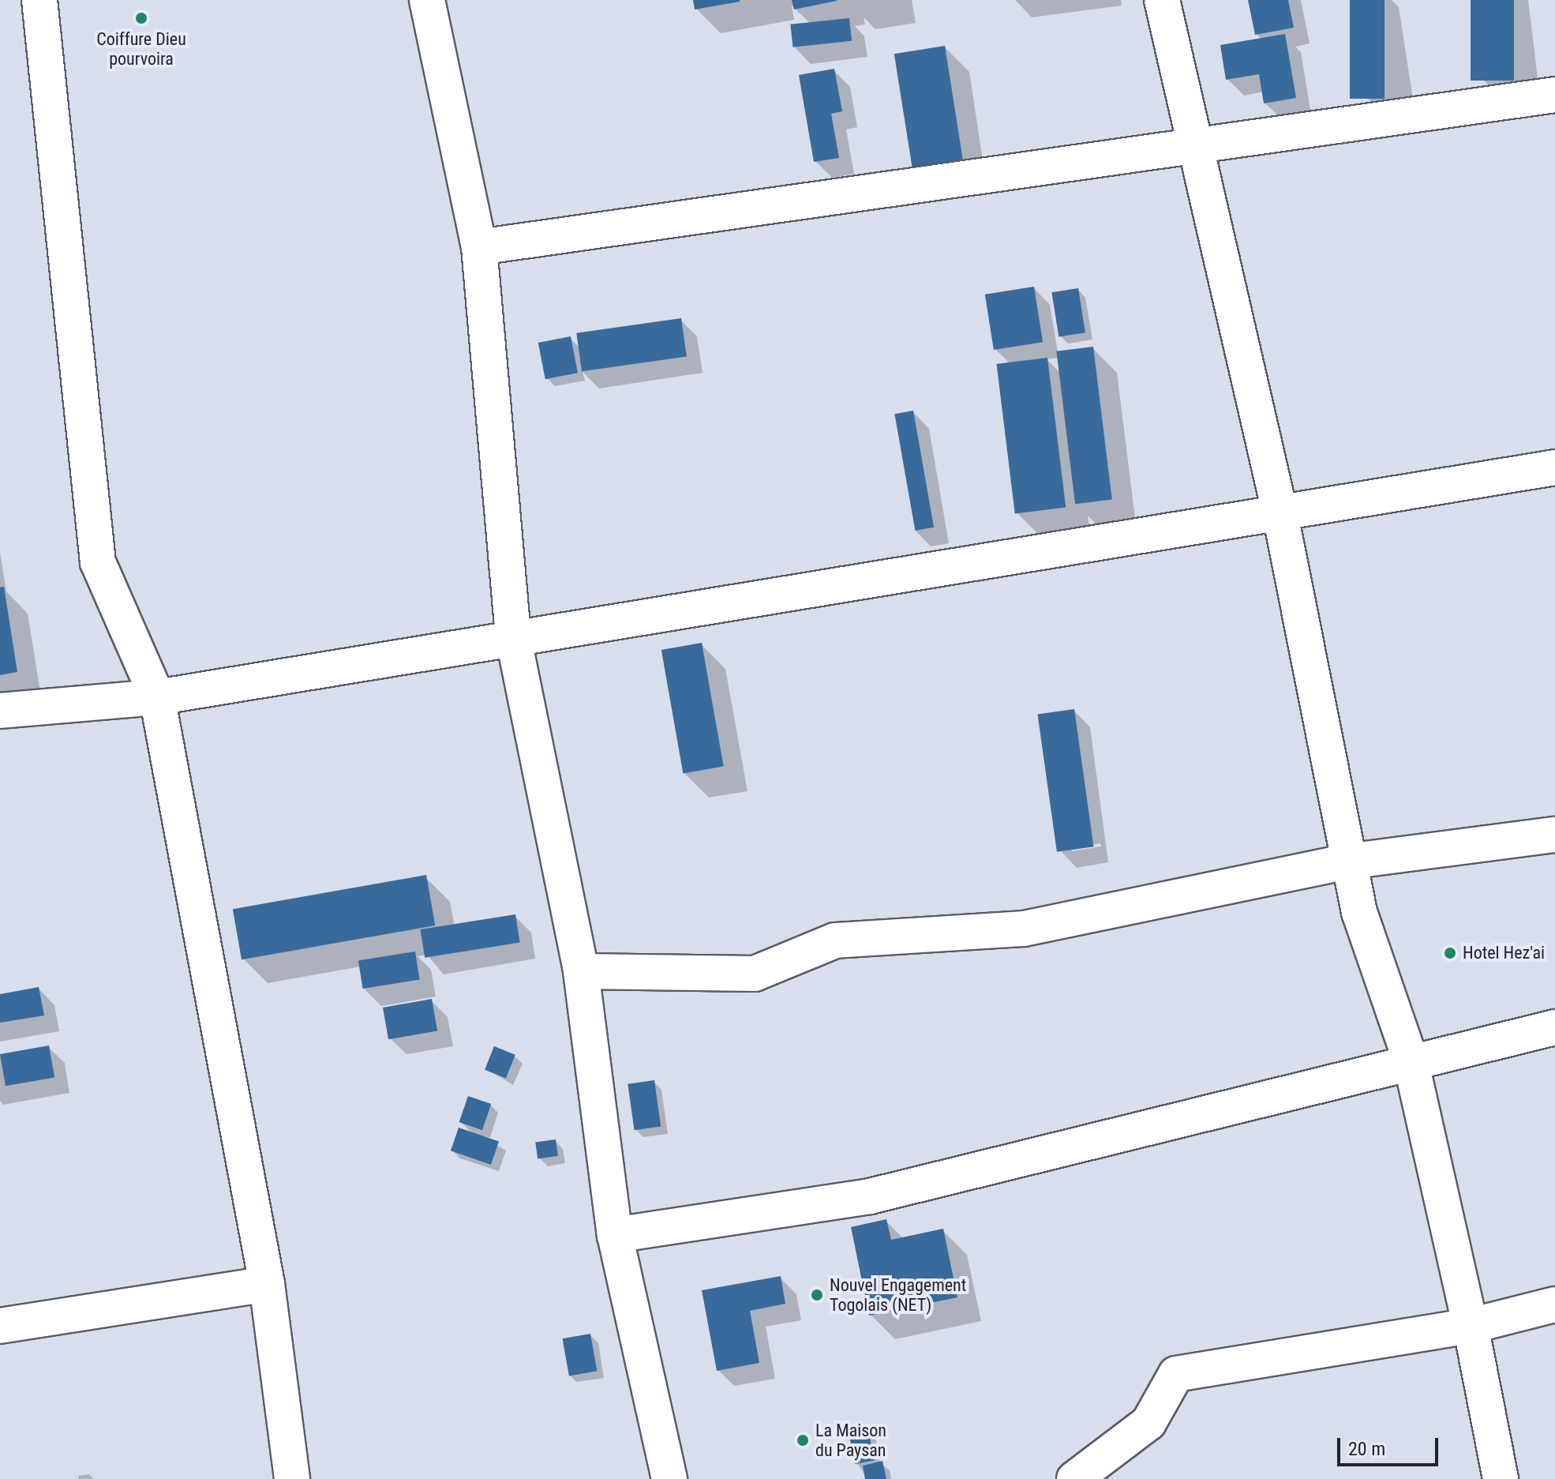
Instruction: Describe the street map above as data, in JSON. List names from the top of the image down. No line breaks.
{"places":["Coiffure Dieu pourvoira","Hotel Hez'ai","Nouvel Engagement Togolais (NET)","La Maison du Paysan"],"scale_bar":"20 m"}
